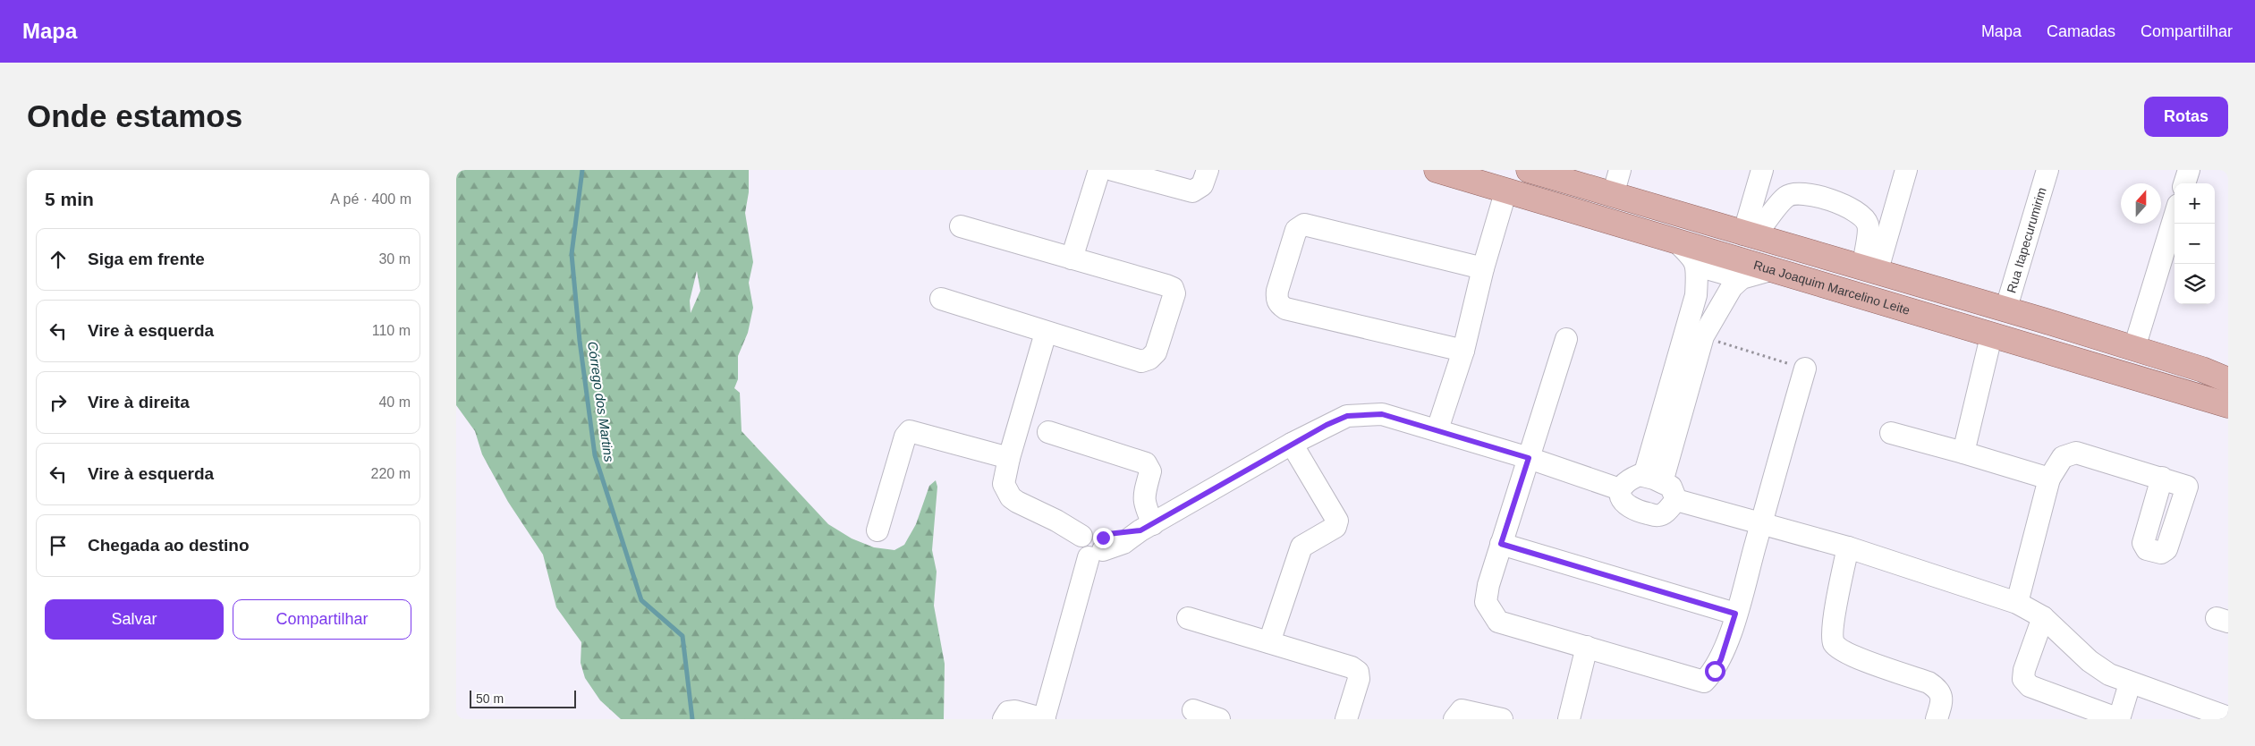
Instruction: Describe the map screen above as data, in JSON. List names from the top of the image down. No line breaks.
{"streets":{"main road":["Rua Joaquim Marcelino Leite"],"street":["Rua Itapecurumirim"]},"water":["Córrego dos Martins"],"scale_bar":"50 m","north":"top","page":{"header":"Mapa","nav":["Mapa","Camadas","Compartilhar"],"buttons":["Rotas",["Salvar","Compartilhar"]],"title":"Onde estamos","heading":["5 min","A pé · 400 m"],"map_buttons":["+","−"],"list":[["Siga em frente","30 m"],["Vire à esquerda","110 m"],["Vire à direita","40 m"],["Vire à esquerda","220 m"],"Chegada ao destino"],"scale":"50 m"}}
